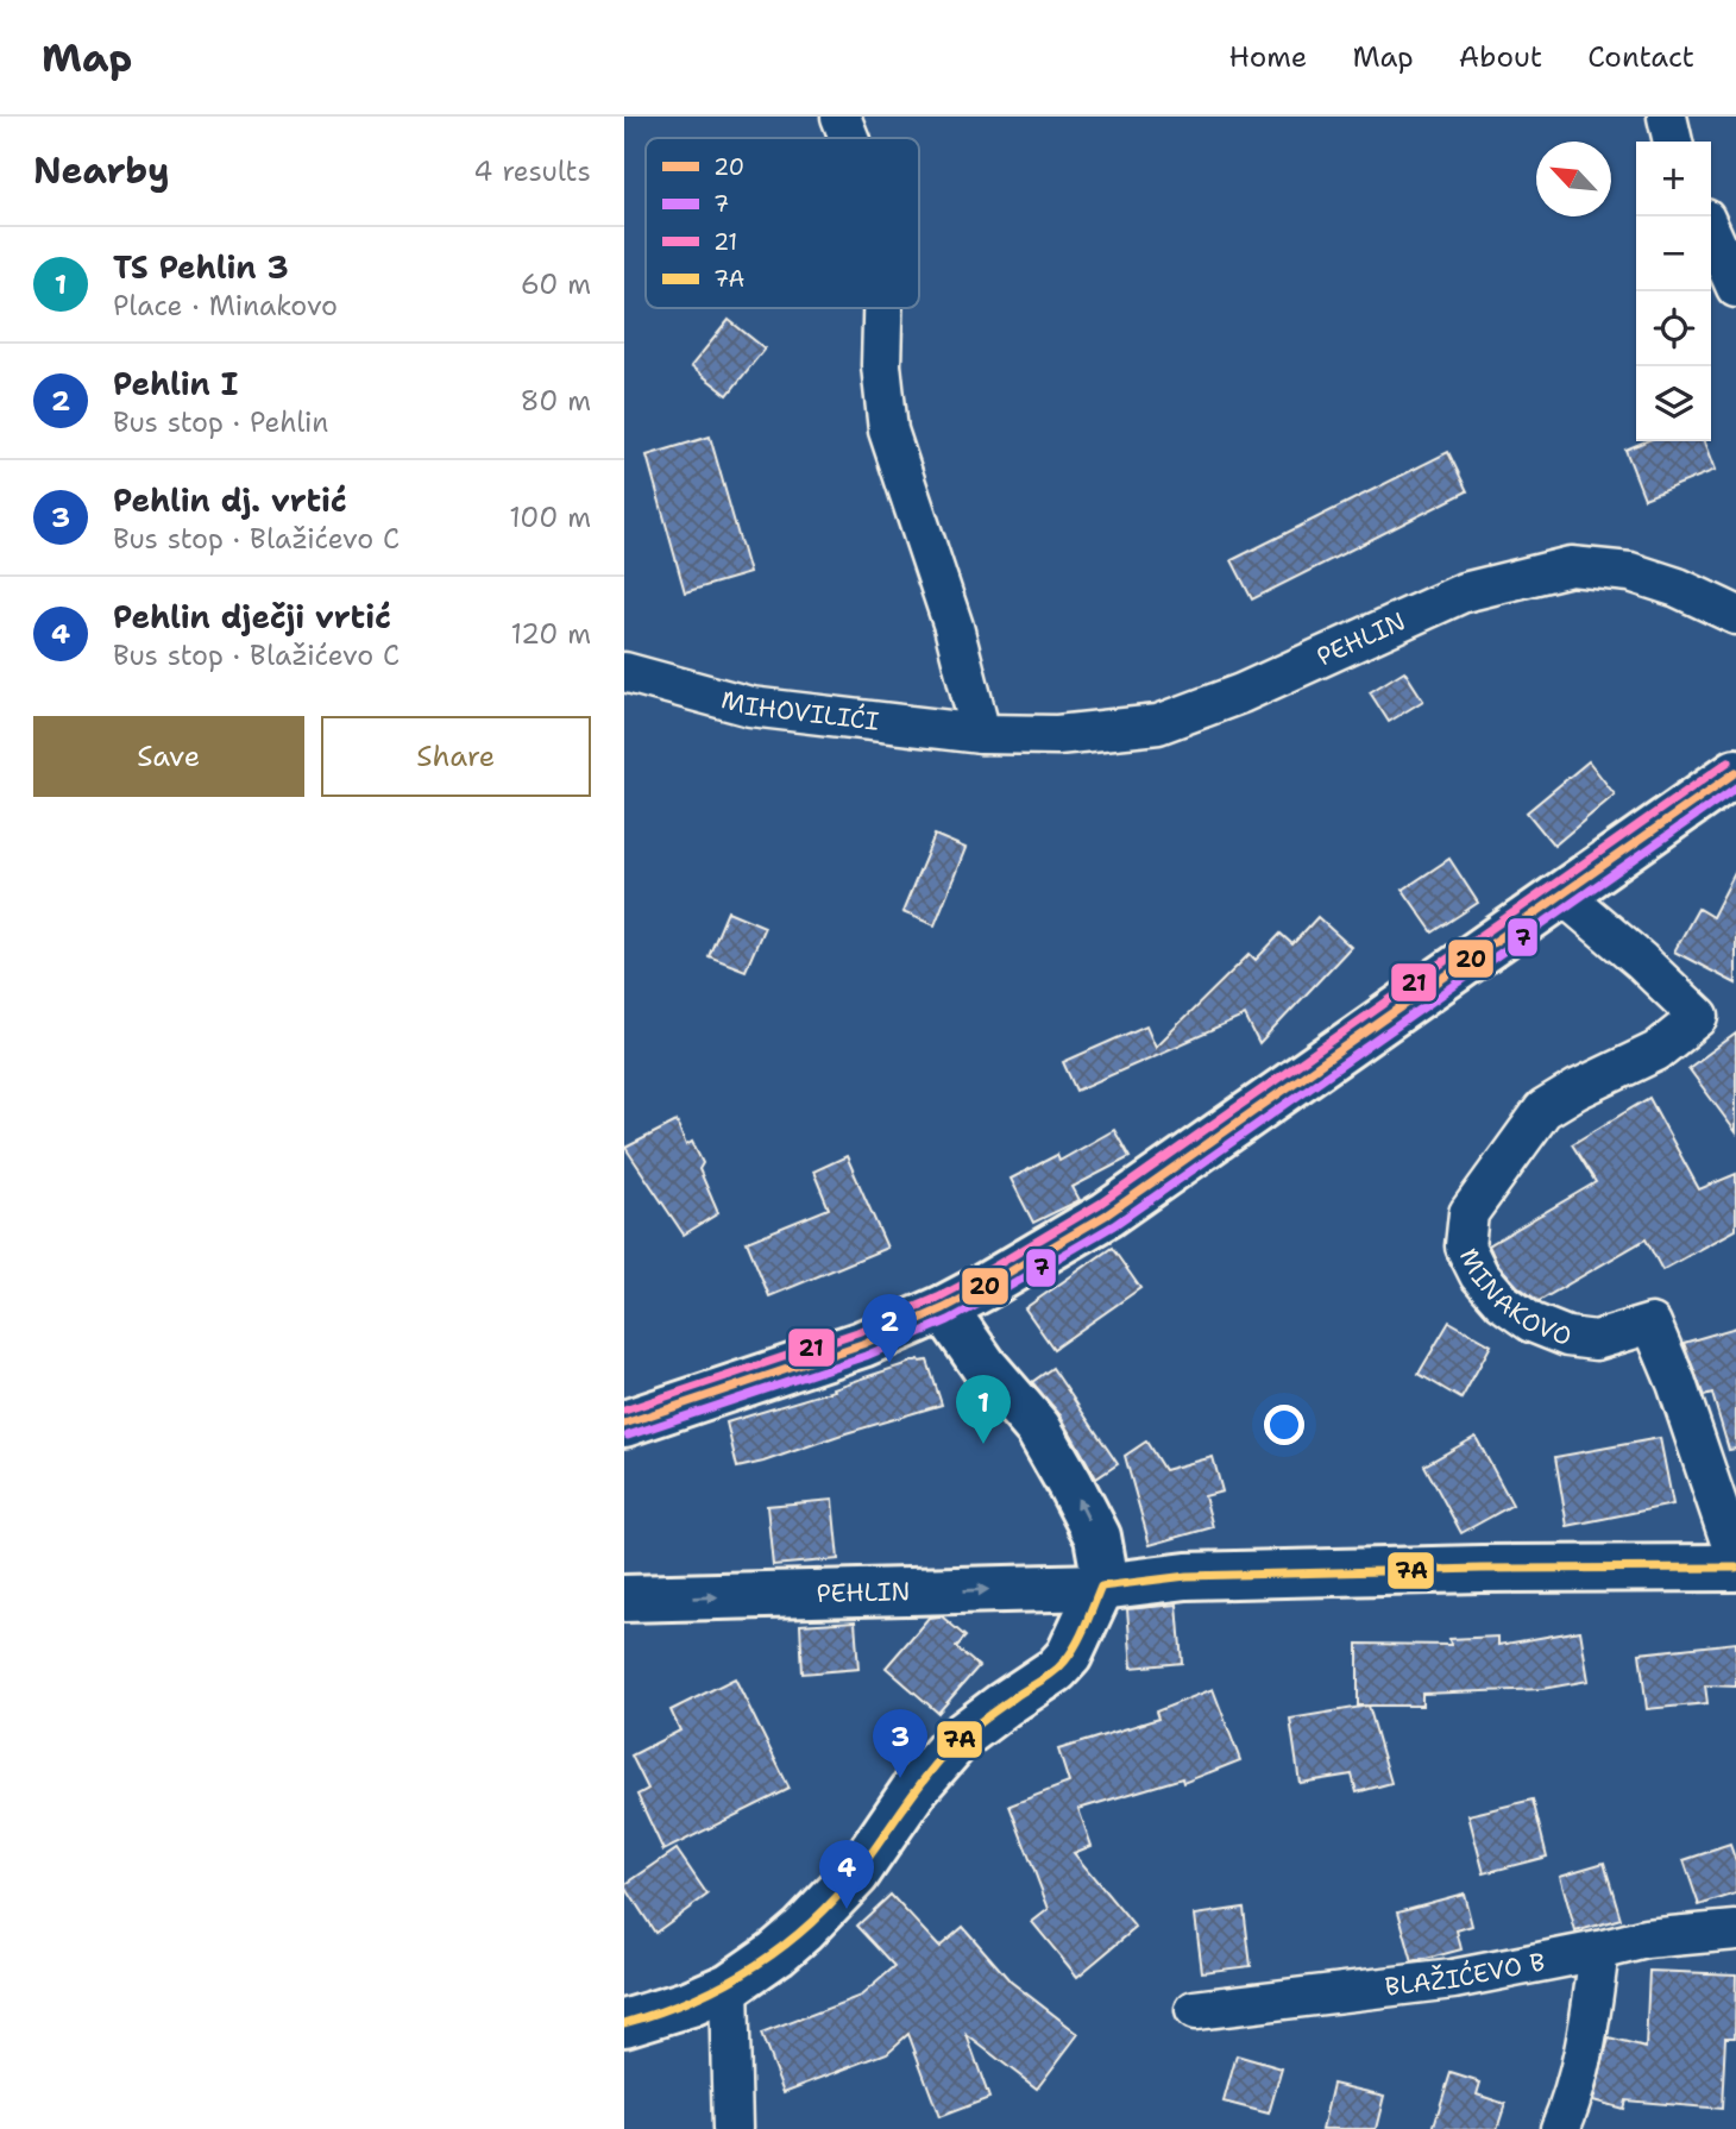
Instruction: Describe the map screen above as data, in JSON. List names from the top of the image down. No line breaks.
{"streets":{"street":["PEHLIN","MIHOVILIĆI","MINAKOVO","BLAŽIĆEVO B"]},"crossings":[["PEHLIN","MIHOVILIĆI"]],"lines":["transit line 21","transit line 20","transit line 7","transit line 7A"],"legend":["20","7","21","7A"],"north":"top left","page":{"header":"Map","nav":["Home","Map","About","Contact"],"heading":["Nearby","4 results"],"map_buttons":["+","−"],"list":[{"mark":"1","name":"TS Pehlin 3","note":"Place · Minakovo","value":"60 m"},{"mark":"2","name":"Pehlin I","note":"Bus stop · Pehlin","value":"80 m"},{"mark":"3","name":"Pehlin dj. vrtić","note":"Bus stop · Blažićevo C","value":"100 m"},{"mark":"4","name":"Pehlin dječji vrtić","note":"Bus stop · Blažićevo C","value":"120 m"}],"buttons":["Save","Share"],"pins":["2","1","3","4"]}}
